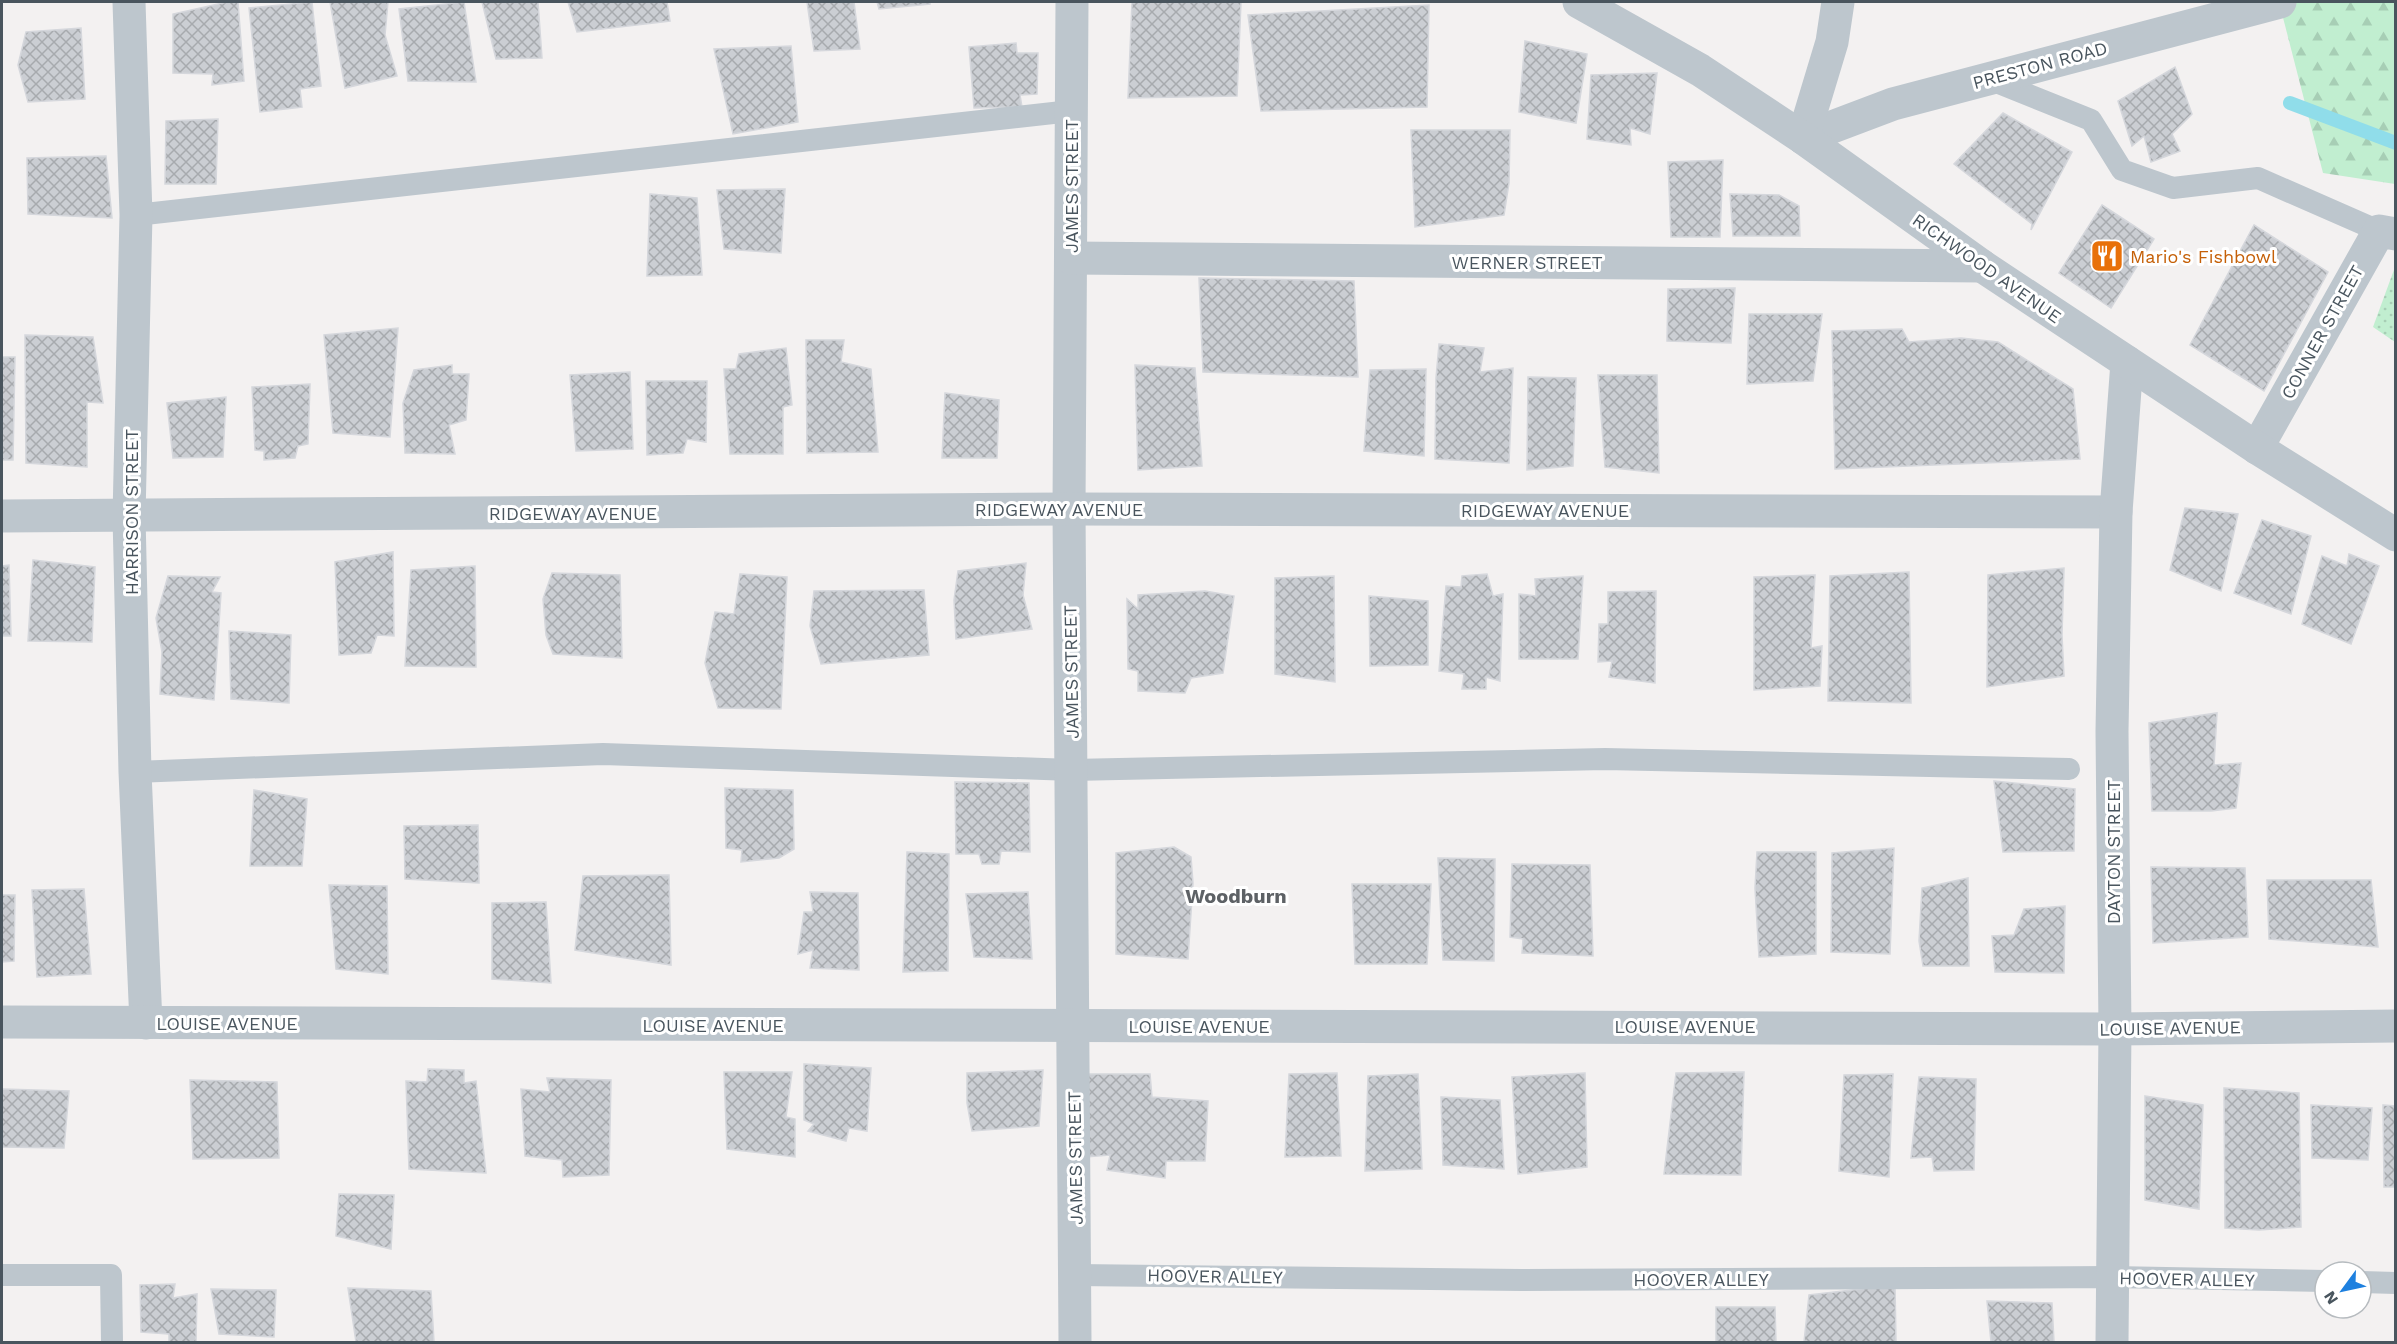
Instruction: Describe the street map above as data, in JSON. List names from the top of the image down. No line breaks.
{"streets":{"street":["PRESTON ROAD","JAMES STREET","WERNER STREET","RICHWOOD AVENUE","CONNER STREET","RIDGEWAY AVENUE","HARRISON STREET","DAYTON STREET","LOUISE AVENUE"],"lane":["HOOVER ALLEY"]},"crossings":[["PRESTON ROAD","RICHWOOD AVENUE"],["JAMES STREET","WERNER STREET"],["JAMES STREET","RIDGEWAY AVENUE"],["JAMES STREET","LOUISE AVENUE"],["JAMES STREET","HOOVER ALLEY"],["WERNER STREET","RICHWOOD AVENUE"],["RICHWOOD AVENUE","CONNER STREET"],["RICHWOOD AVENUE","DAYTON STREET"],["RIDGEWAY AVENUE","HARRISON STREET"],["RIDGEWAY AVENUE","DAYTON STREET"],["HARRISON STREET","LOUISE AVENUE"],["DAYTON STREET","LOUISE AVENUE"],["DAYTON STREET","HOOVER ALLEY"]],"districts":["Woodburn"],"places":{"restaurant":["Mario's Fishbowl"]},"north":"bottom left"}
